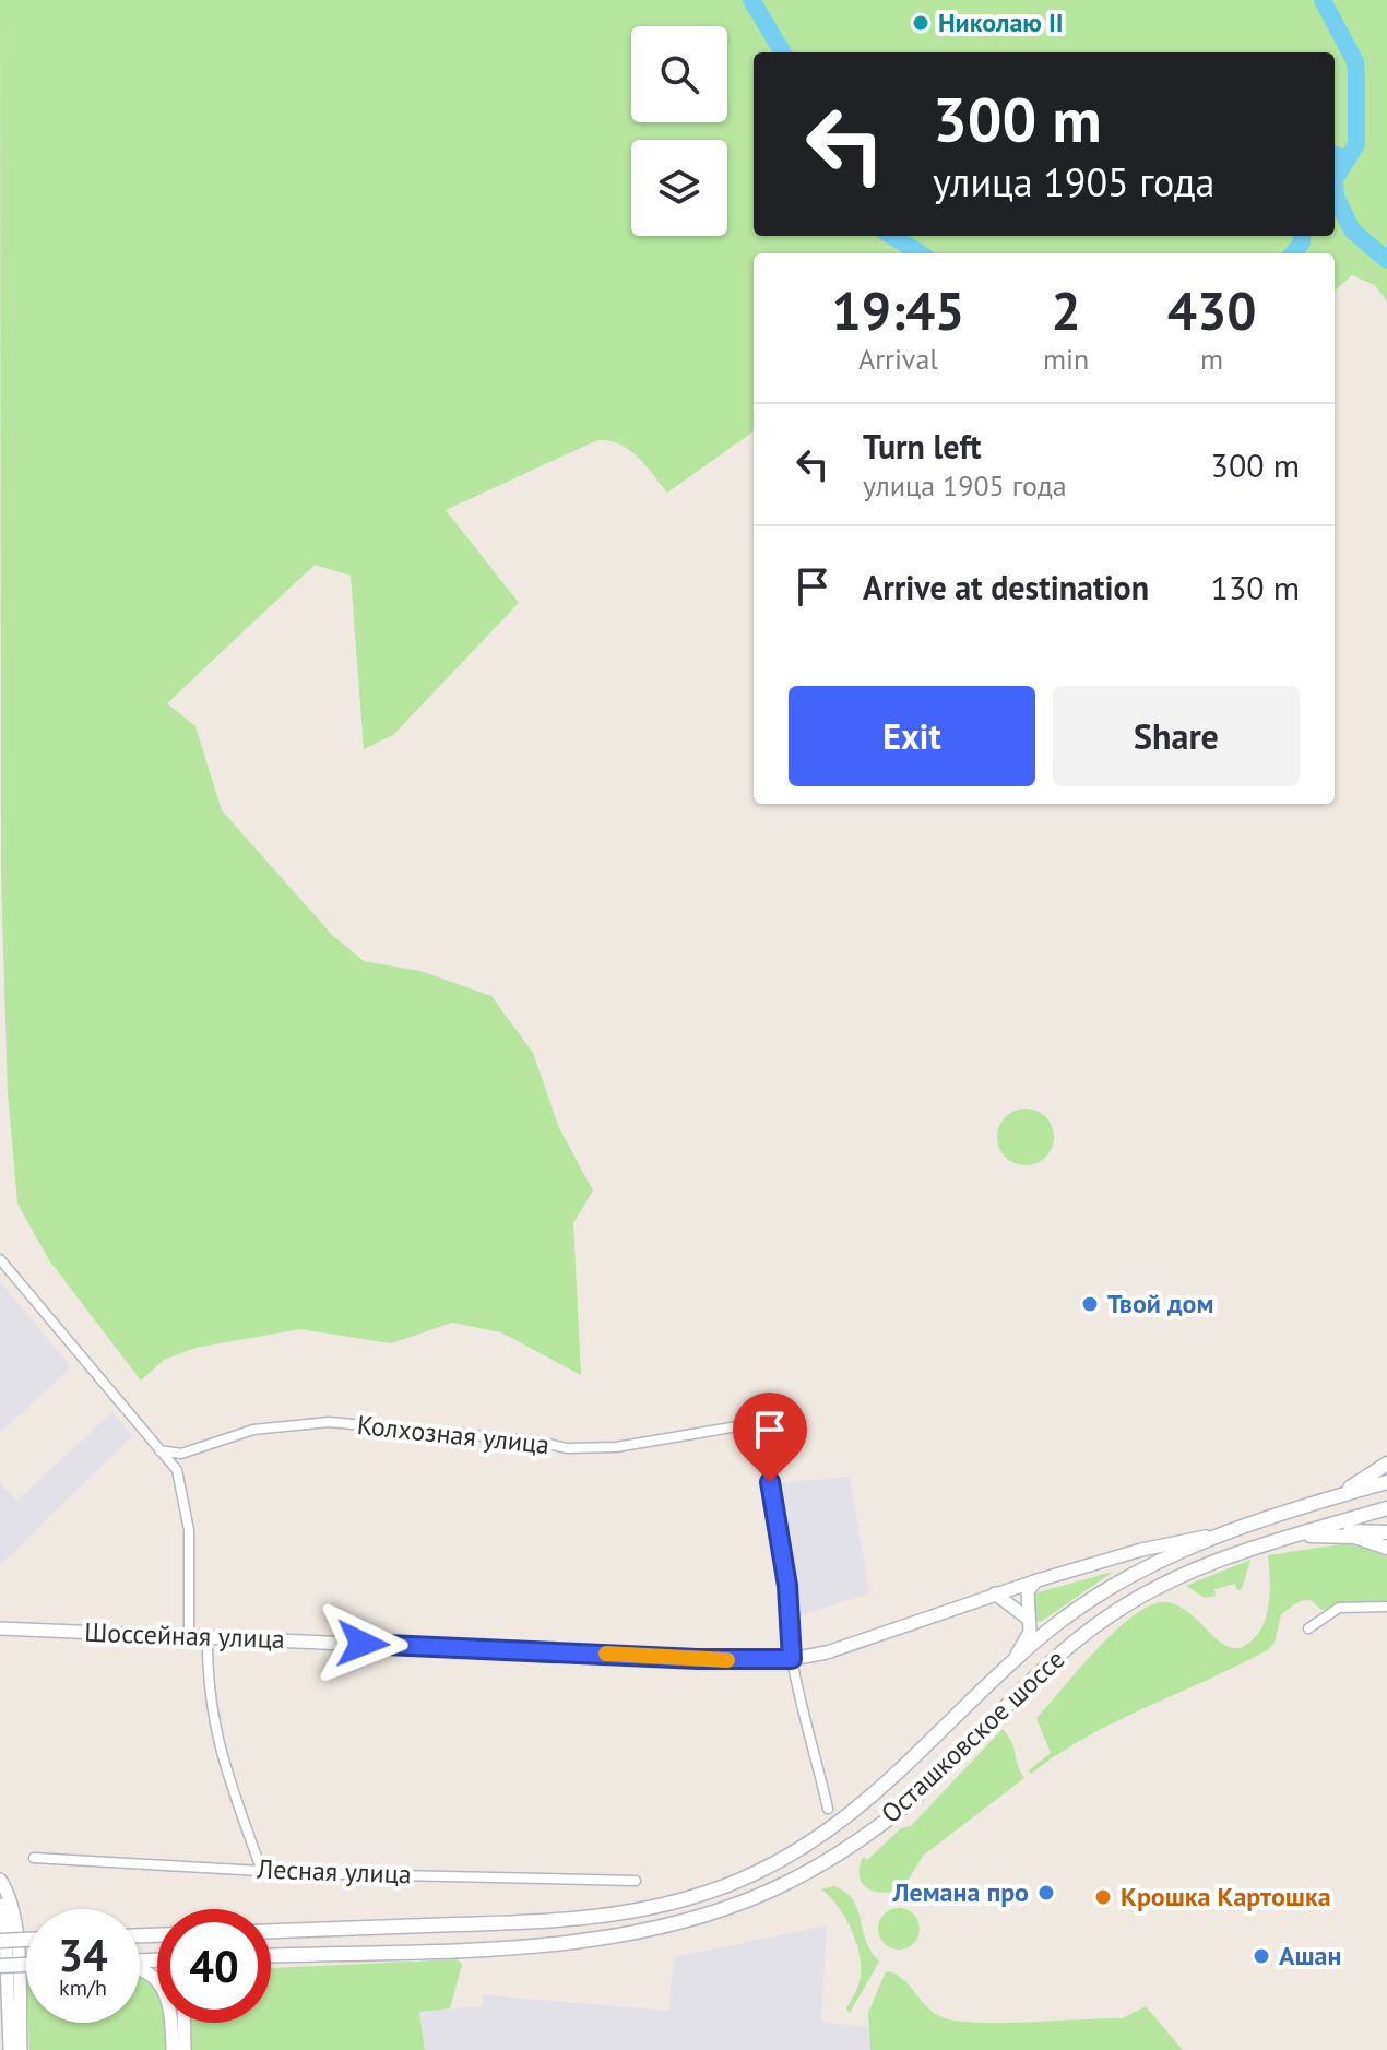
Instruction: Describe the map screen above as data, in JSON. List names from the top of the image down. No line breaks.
{"streets":{"main road":["Осташковское шоссе"],"street":["Колхозная улица","Шоссейная улица","Лесная улица"]},"crossings":[["Колхозная улица","Шоссейная улица"],["Шоссейная улица","Осташковское шоссе"]],"places":["Николаю II","Твой дом","Лемана про","Крошка Картошка","Ашан"],"page":{"turn":["300 m","улица 1905 года"],"eta":["19:45","Arrival","2","min","430","m"],"list":[{"name":"Turn left","note":"улица 1905 года","value":"300 m"},{"name":"Arrive at destination","value":"130 m"}],"buttons":["Exit","Share"],"speed":"34 km/h","limit":"40"}}
